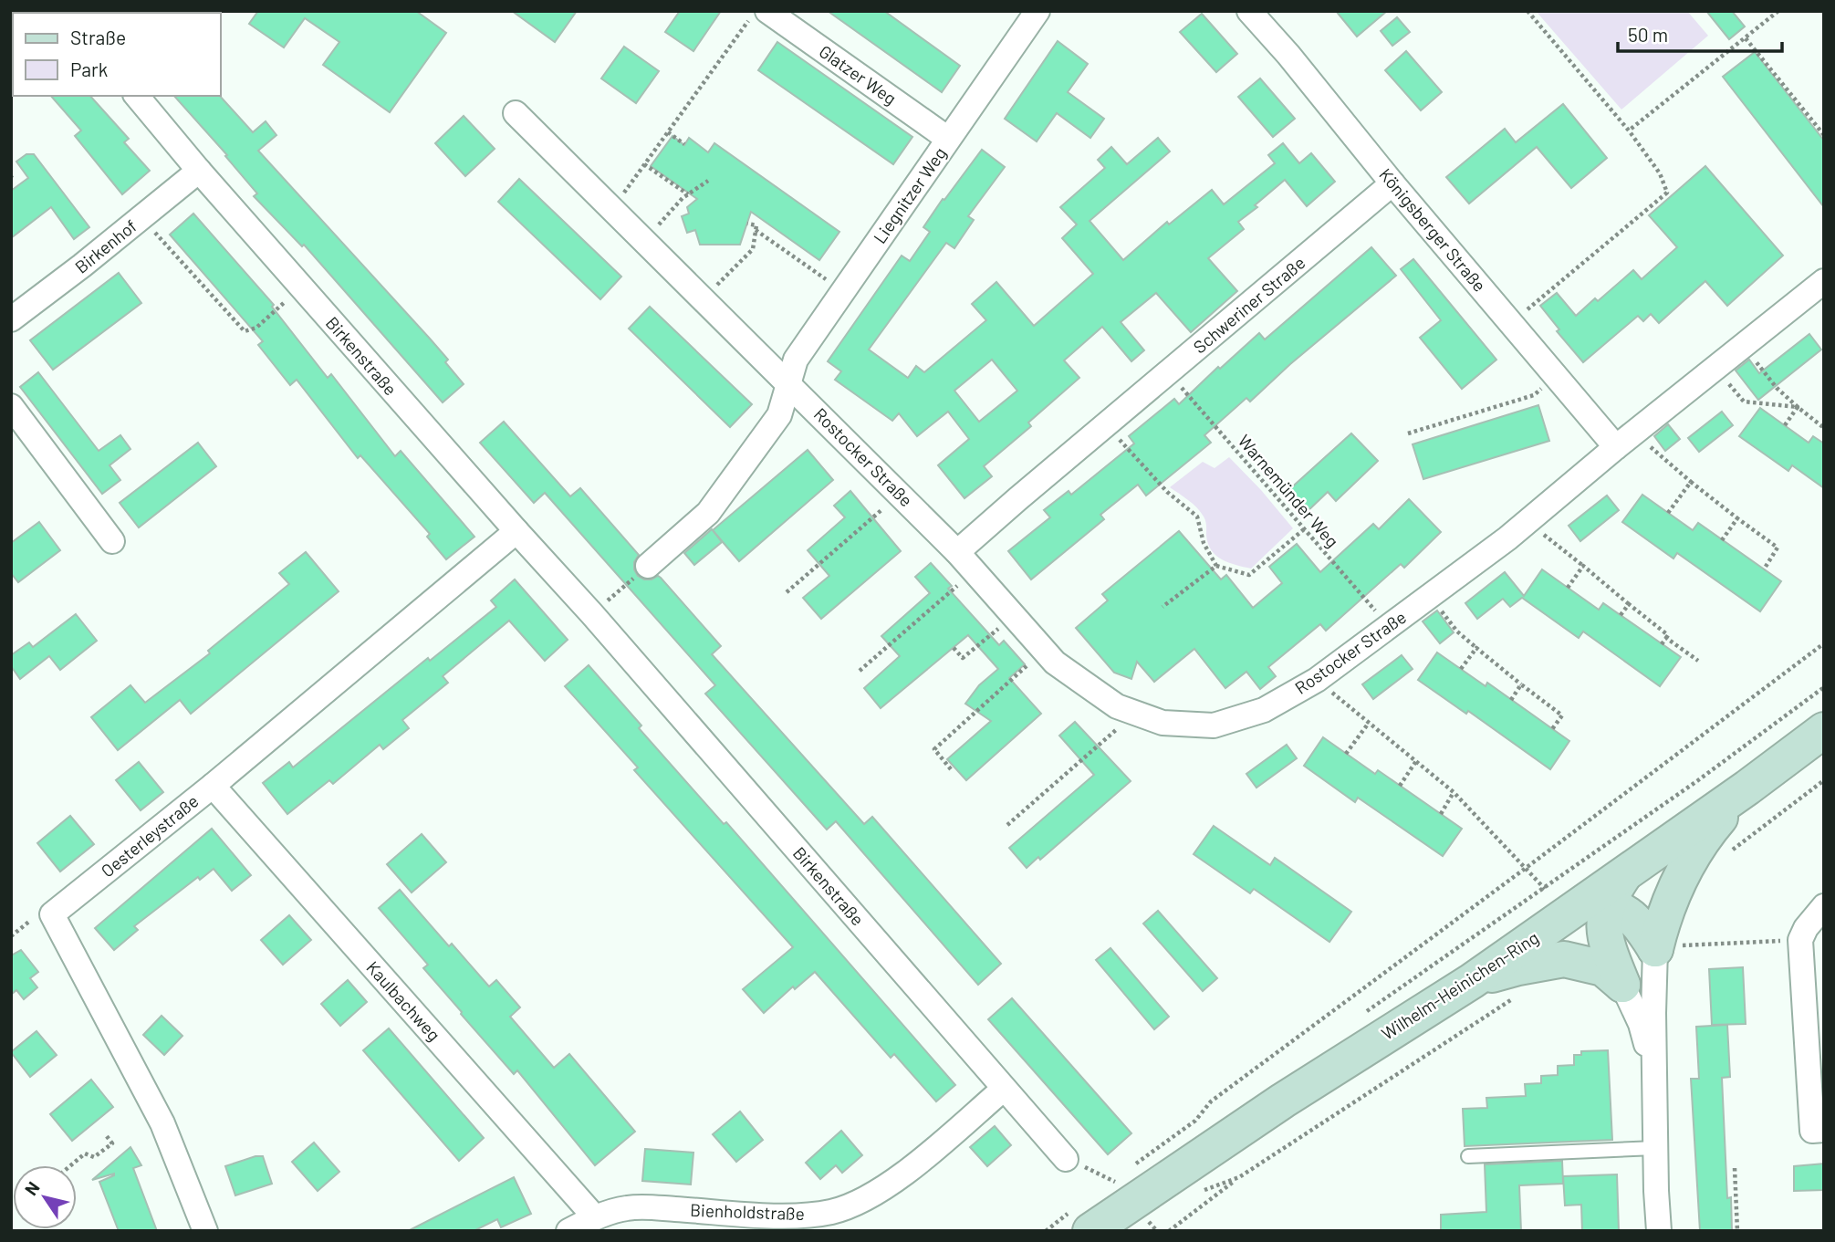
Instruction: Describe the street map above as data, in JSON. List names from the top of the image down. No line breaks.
{"streets":{"main road":["Wilhelm-Heinichen-Ring"],"street":["Glatzer Weg","Liegnitzer Weg","Königsberger Straße","Birkenhof","Schweriner Straße","Birkenstraße","Rostocker Straße","Oesterleystraße","Kaulbachweg","Bienholdstraße"],"path":["Warnemünder Weg"]},"crossings":[["Glatzer Weg","Liegnitzer Weg"],["Liegnitzer Weg","Rostocker Straße"],["Königsberger Straße","Schweriner Straße"],["Königsberger Straße","Rostocker Straße"],["Birkenhof","Birkenstraße"],["Schweriner Straße","Rostocker Straße"],["Schweriner Straße","Warnemünder Weg"],["Birkenstraße","Oesterleystraße"],["Birkenstraße","Bienholdstraße"],["Rostocker Straße","Warnemünder Weg"],["Oesterleystraße","Kaulbachweg"],["Kaulbachweg","Bienholdstraße"]],"legend":["Straße","Park"],"scale_bar":"50 m","north":"top left"}
